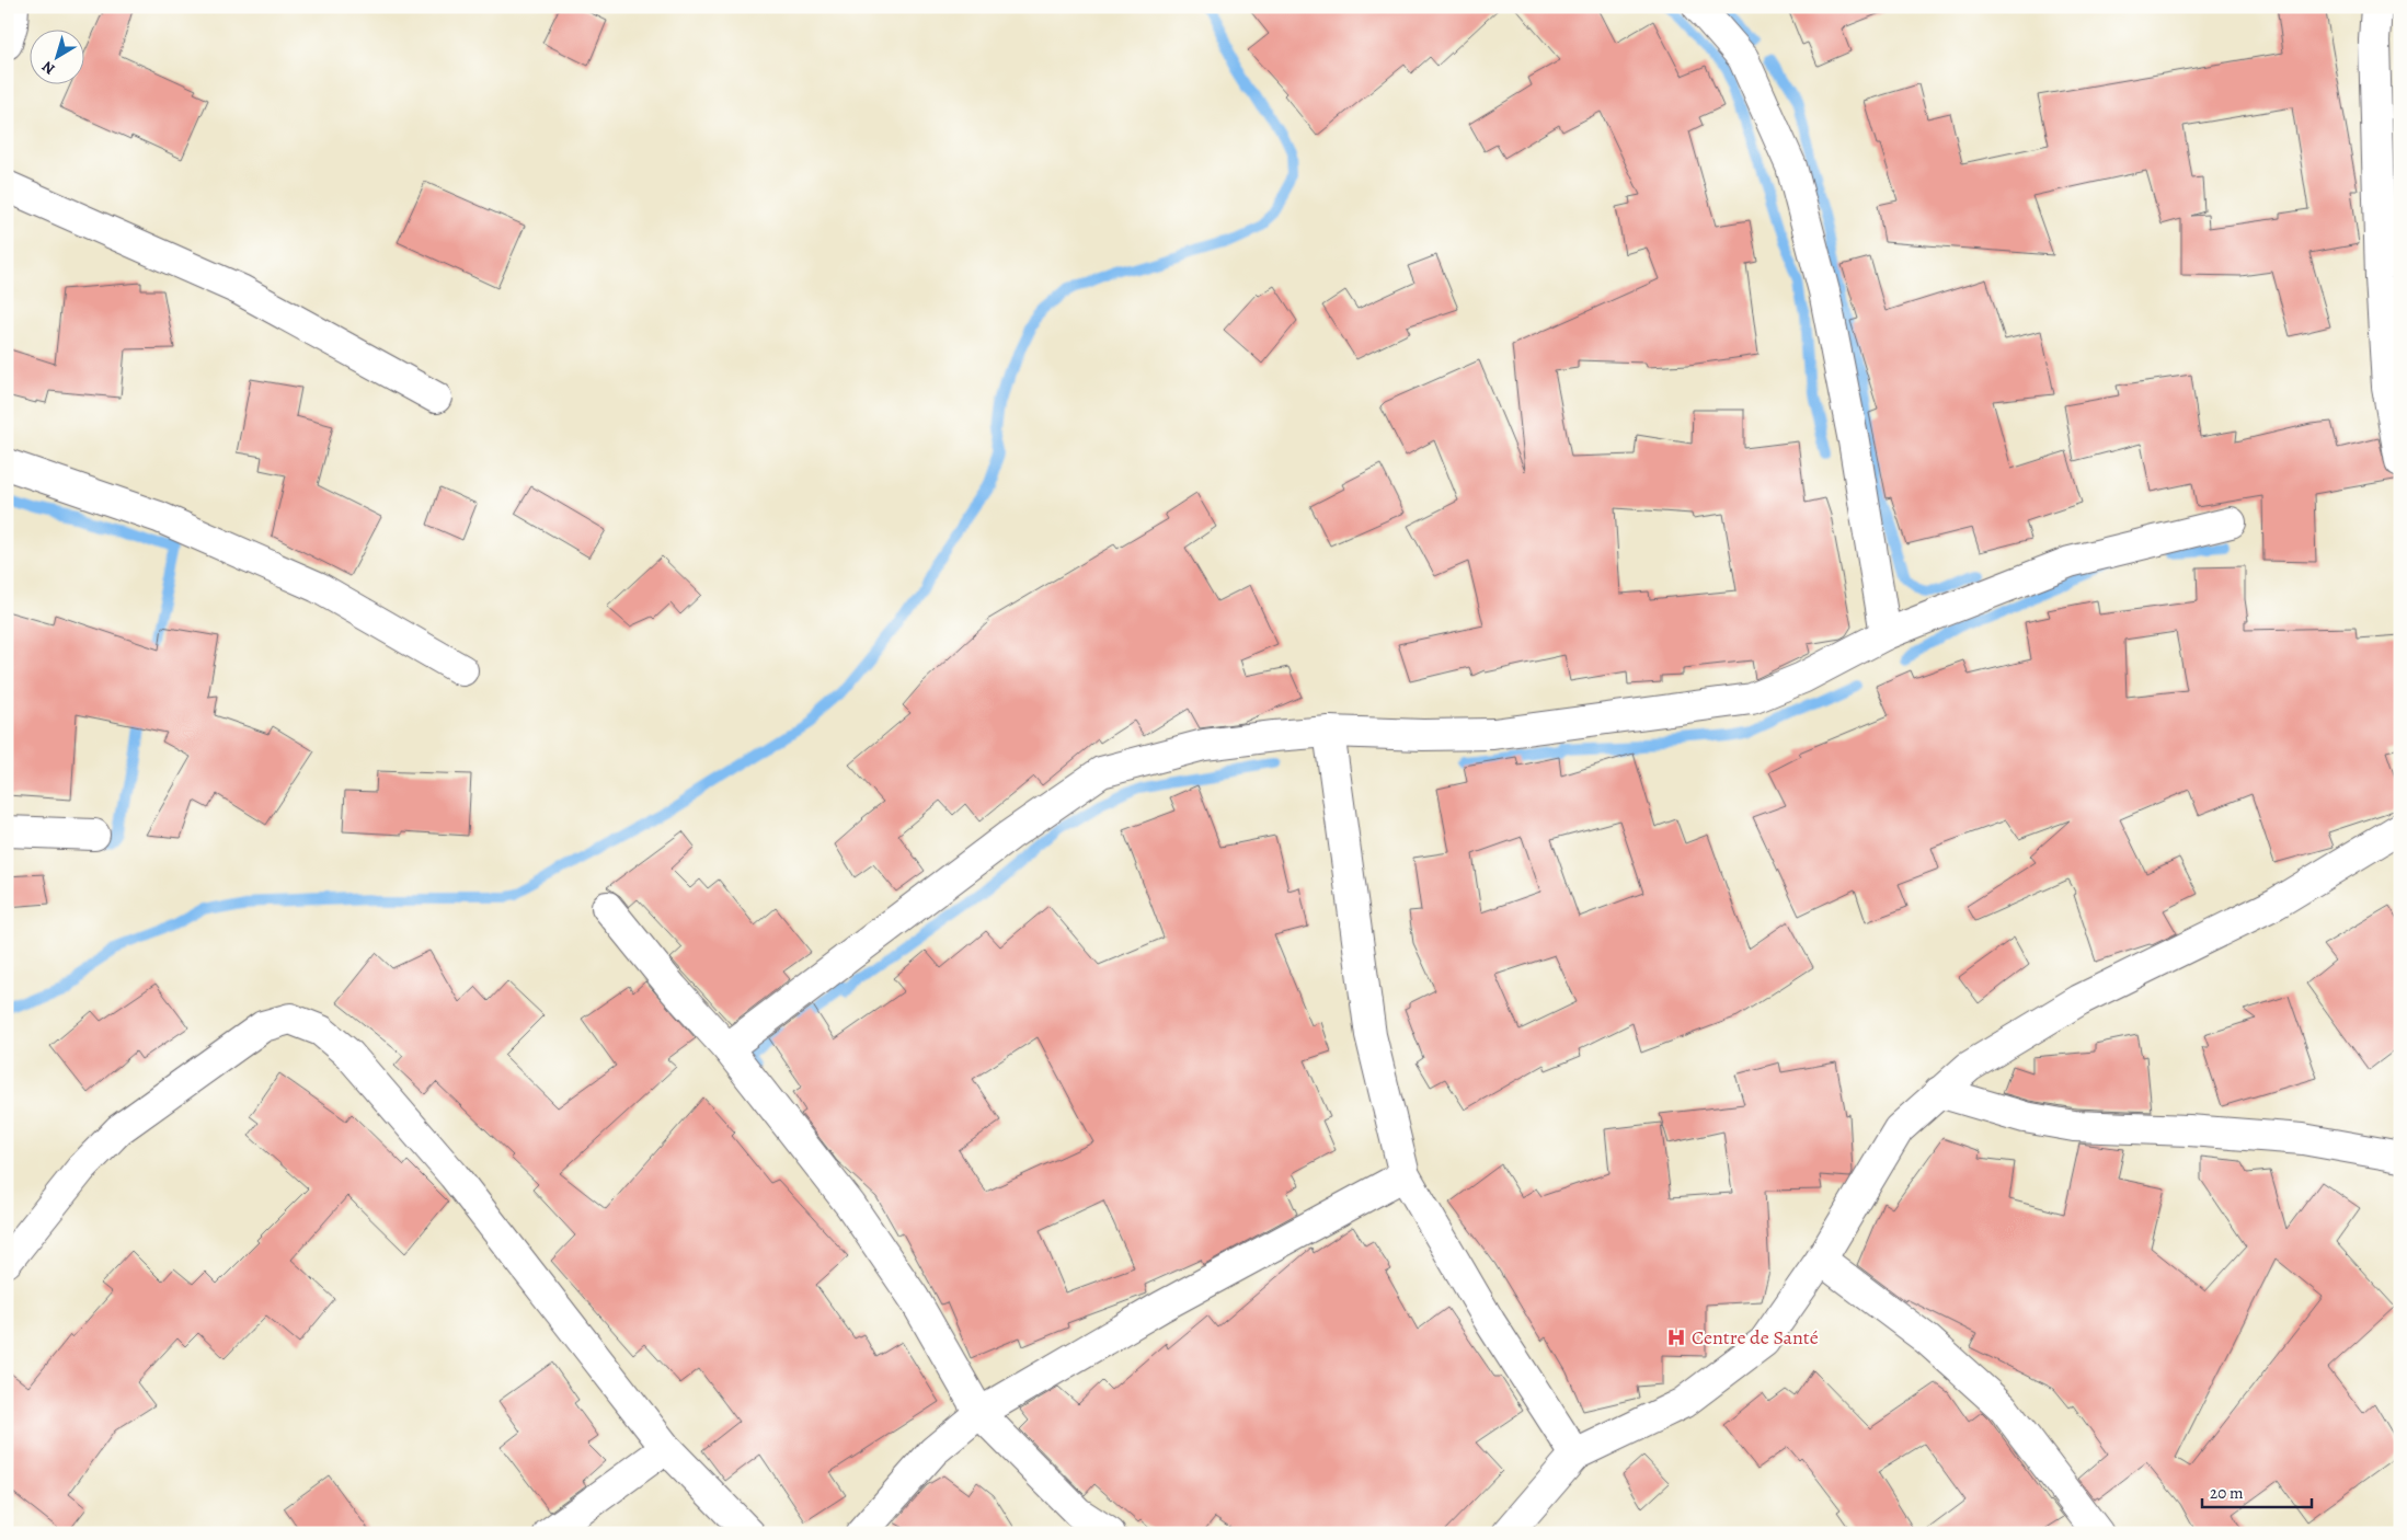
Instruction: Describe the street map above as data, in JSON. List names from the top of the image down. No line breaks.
{"places":{"hospital":["Centre de Santé"]},"scale_bar":"20 m","north":"bottom left"}
